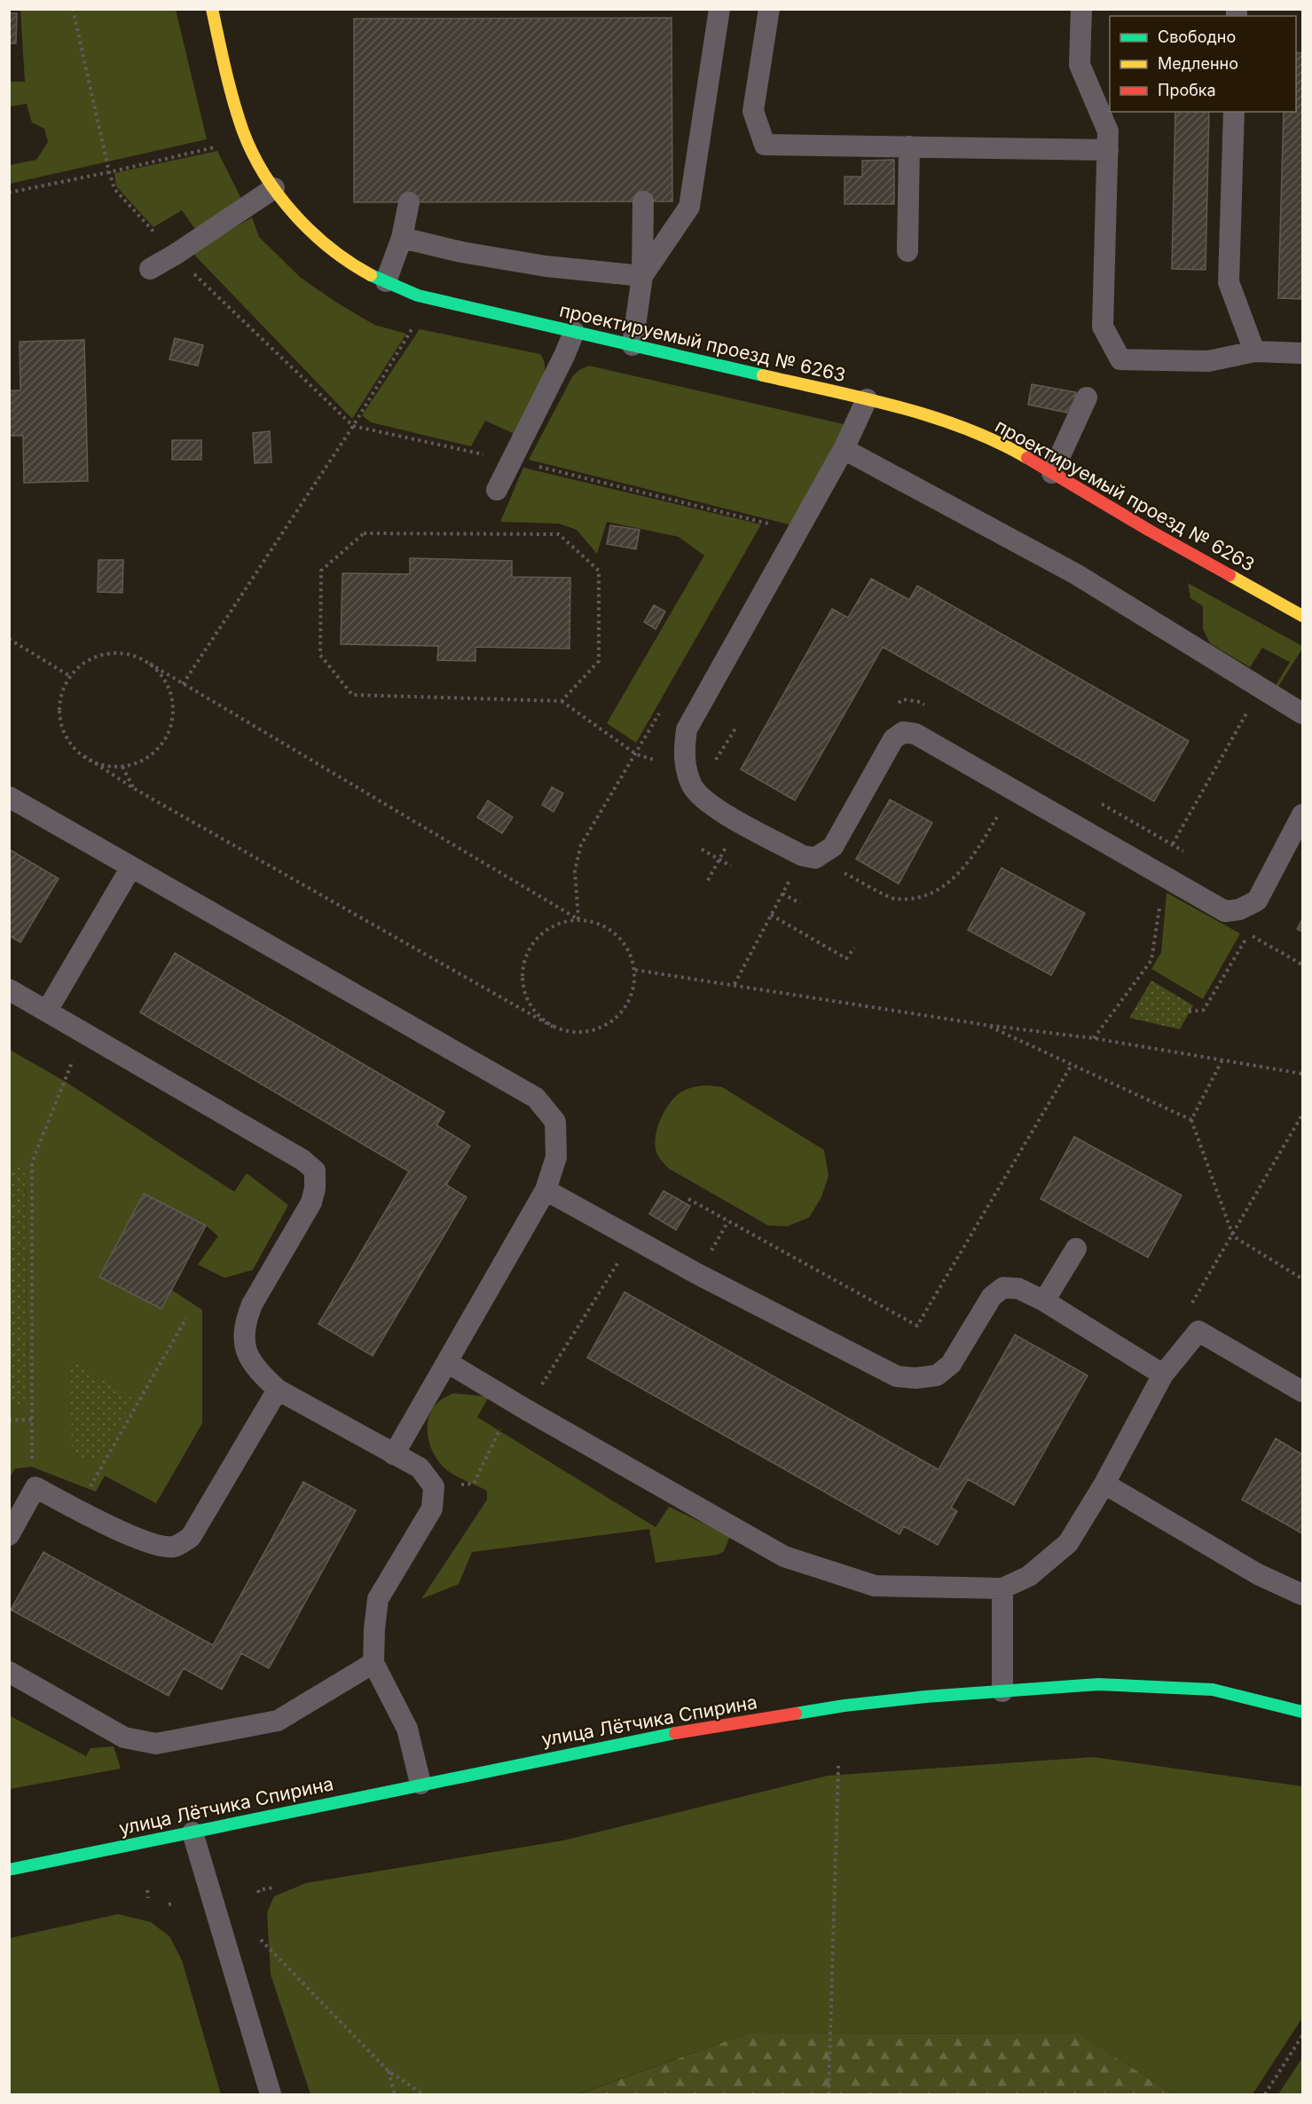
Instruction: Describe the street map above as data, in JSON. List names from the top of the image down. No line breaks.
{"streets":{"street":["проектируемый проезд № 6263","улица Лётчика Спирина"]},"legend":["Свободно","Медленно","Пробка"]}
